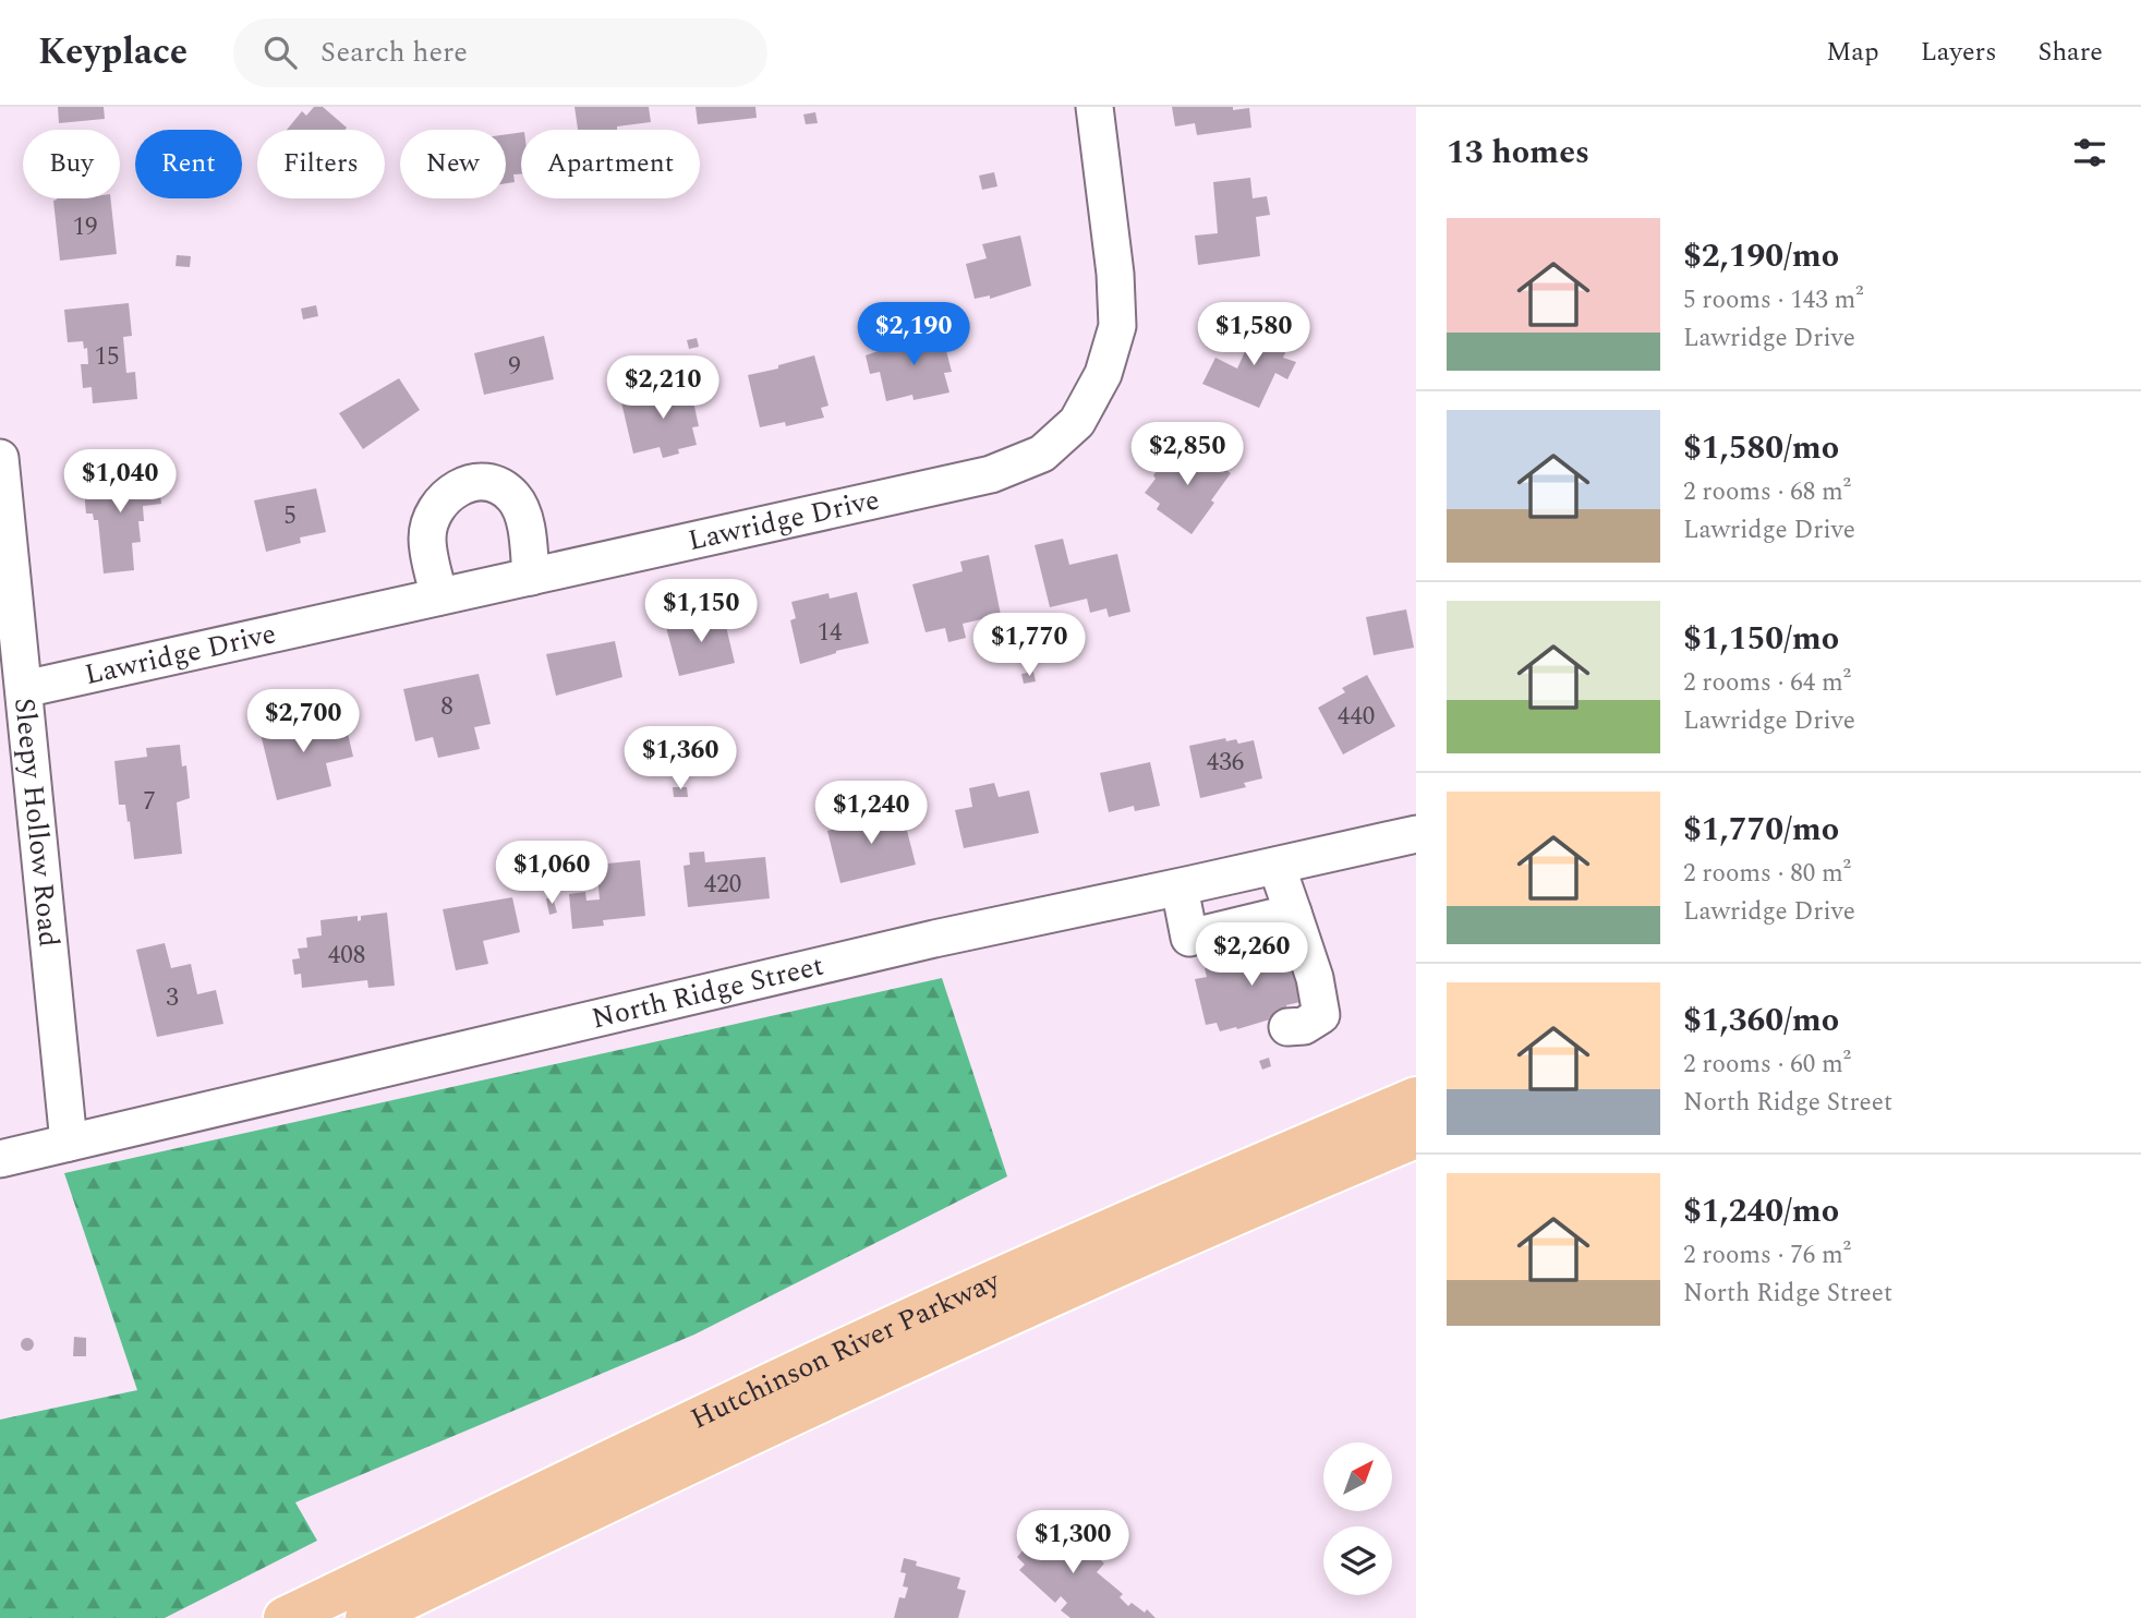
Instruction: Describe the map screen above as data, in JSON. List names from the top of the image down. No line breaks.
{"streets":{"highway":["Hutchinson River Parkway"],"street":["Lawridge Drive","Sleepy Hollow Road","North Ridge Street"]},"crossings":[["Lawridge Drive","Sleepy Hollow Road"],["Sleepy Hollow Road","North Ridge Street"]],"house_numbers":["19","15","9","5","14","8","440","436","7","420","408","3"],"north":"top right","page":{"header":"Keyplace","search":"Search here","nav":["Map","Layers","Share"],"heading":"13 homes","chip":["Buy","Rent","Filters","New","Apartment"],"list":[{"name":"$2,190/mo","note":"5 rooms · 143 m² · Lawridge Drive"},{"name":"$1,580/mo","note":"2 rooms · 68 m² · Lawridge Drive"},{"name":"$1,150/mo","note":"2 rooms · 64 m² · Lawridge Drive"},{"name":"$1,770/mo","note":"2 rooms · 80 m² · Lawridge Drive"},{"name":"$1,360/mo","note":"2 rooms · 60 m² · North Ridge Street"},{"name":"$1,240/mo","note":"2 rooms · 76 m² · North Ridge Street"}],"price":["$2,190","$1,580","$2,210","$2,850","$1,040","$1,150","$1,770","$2,700","$1,360","$1,240","$1,060","$2,260","$1,300"]}}
